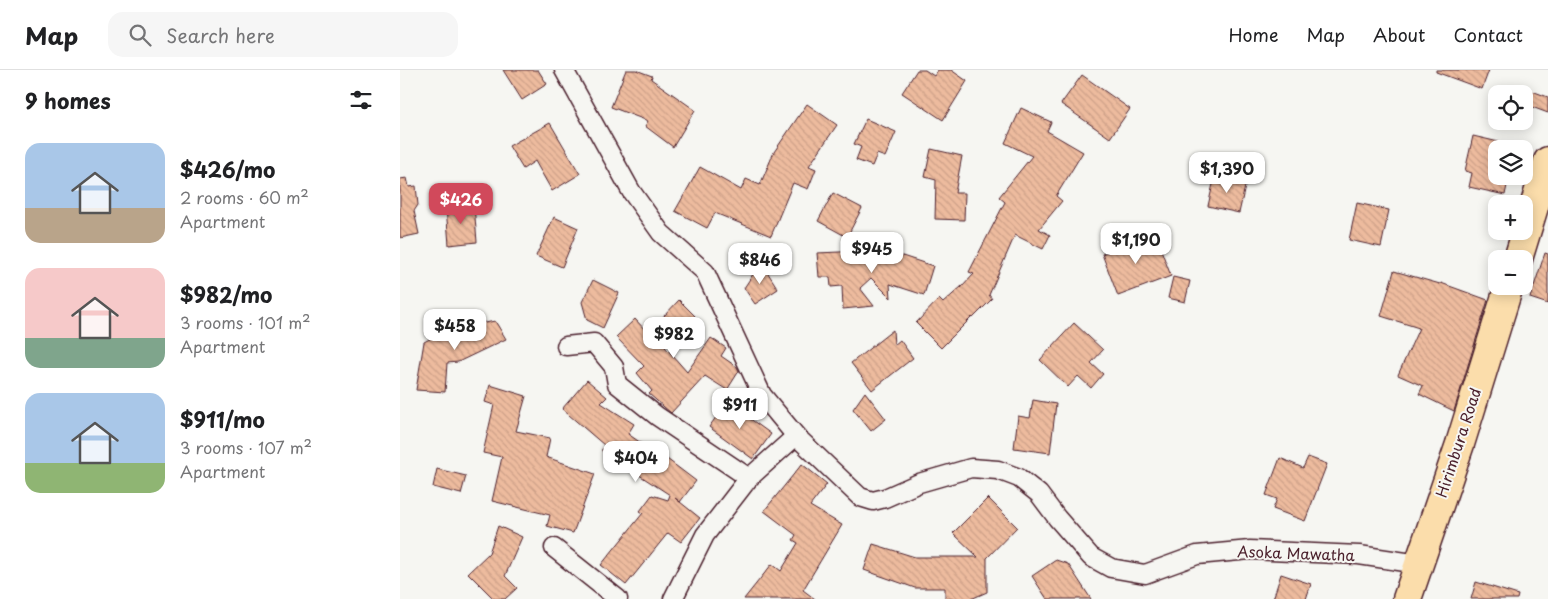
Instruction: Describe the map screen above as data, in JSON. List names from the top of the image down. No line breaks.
{"streets":{"main road":["Hirimbura Road"],"street":["Asoka Mawatha"]},"crossings":[["Hirimbura Road","Asoka Mawatha"]],"page":{"header":"Map","search":"Search here","nav":["Home","Map","About","Contact"],"heading":"9 homes","map_buttons":["+","−"],"list":[{"name":"$426/mo","note":"2 rooms · 60 m² · Apartment"},{"name":"$982/mo","note":"3 rooms · 101 m² · Apartment"},{"name":"$911/mo","note":"3 rooms · 107 m² · Apartment"}],"price":["$1,390","$426","$1,190","$945","$846","$458","$982","$911","$404"]}}
